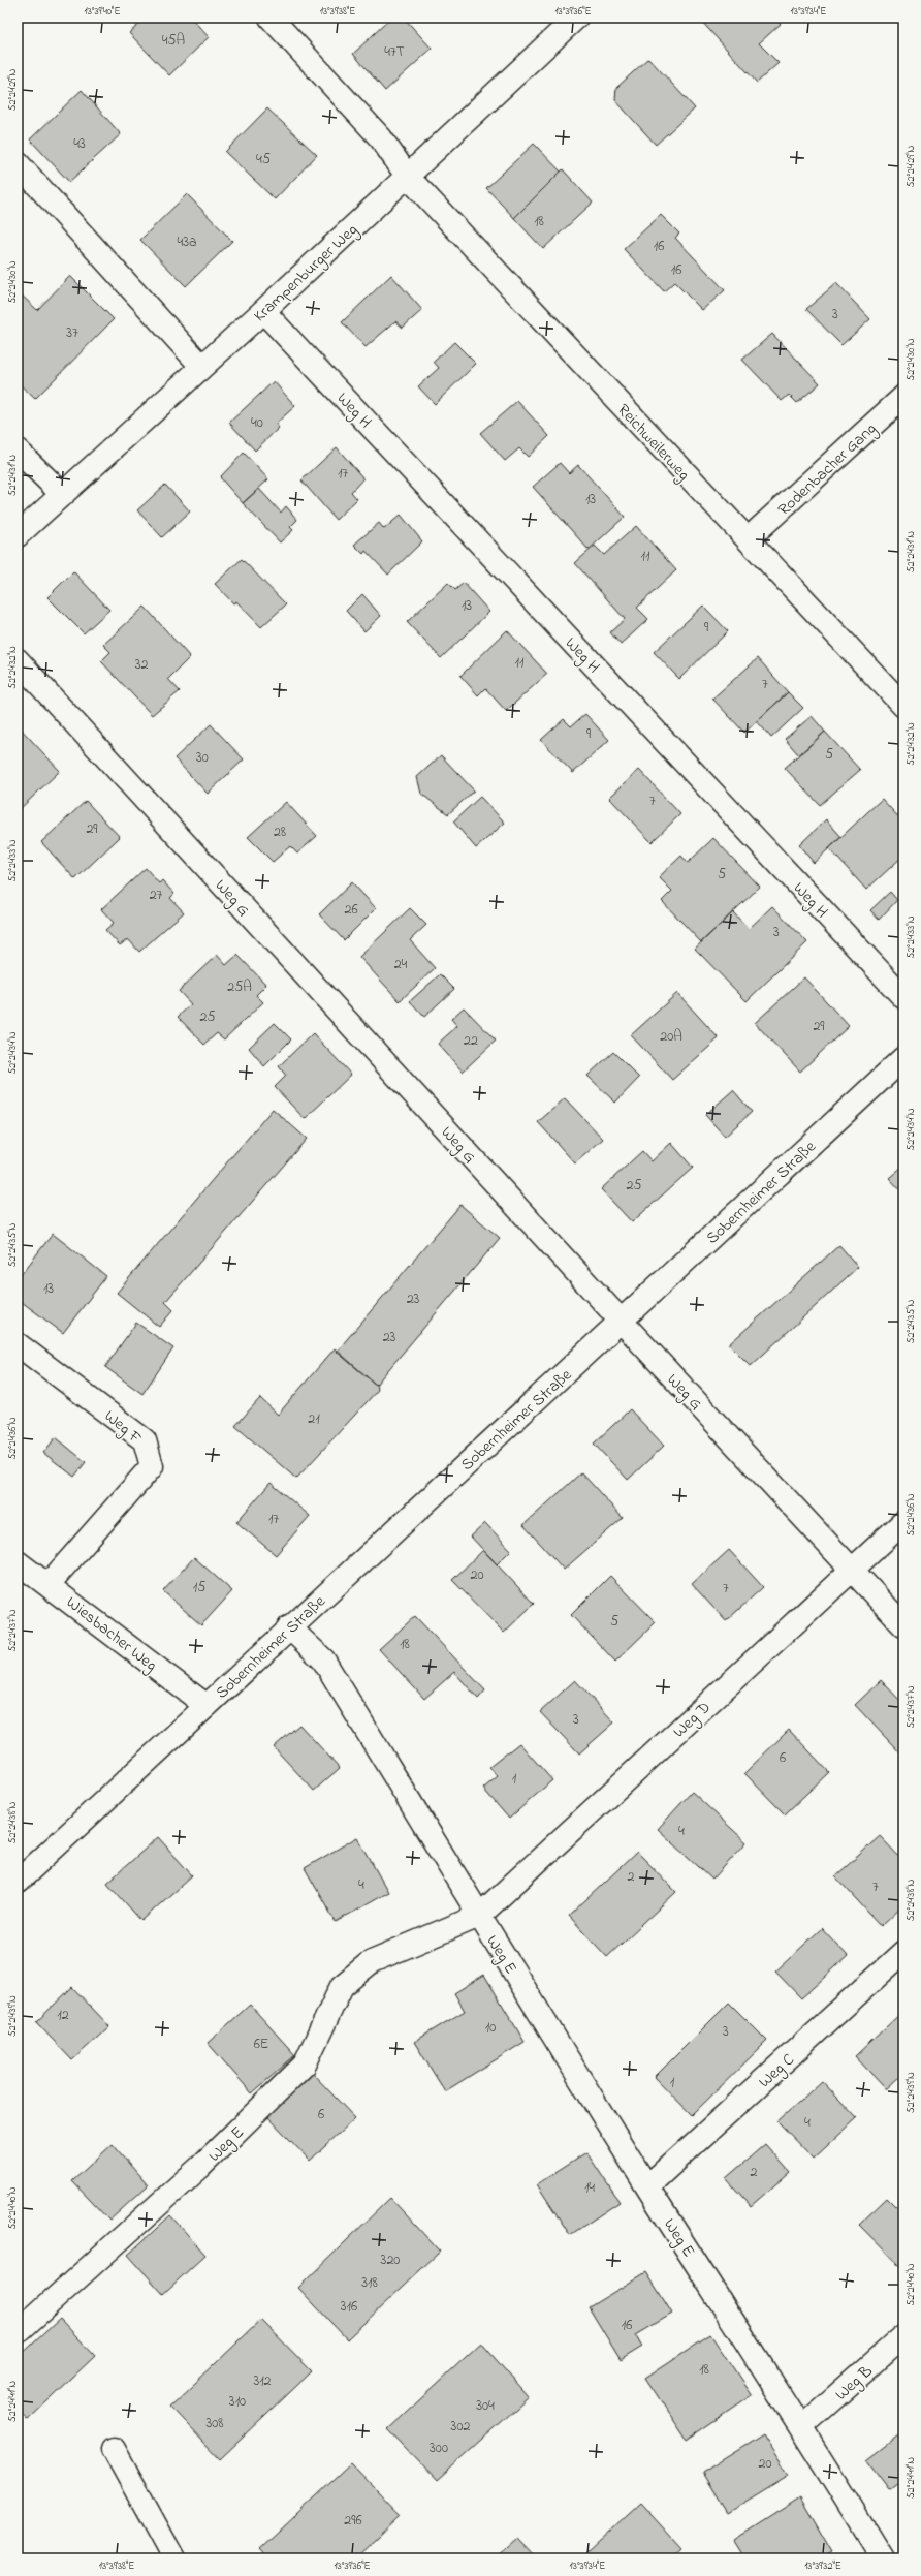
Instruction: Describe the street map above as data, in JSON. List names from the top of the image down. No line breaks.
{"streets":{"street":["Krampenburger Weg","Weg H","Reichweilerweg","Rodenbacher Gang","Weg G","Sobernheimer Straße","Weg F","Wiesbacher Weg","Weg D","Weg E","Weg C","Weg B"]},"crossings":[["Krampenburger Weg","Weg H"],["Krampenburger Weg","Reichweilerweg"],["Reichweilerweg","Rodenbacher Gang"],["Weg G","Sobernheimer Straße"],["Weg G","Weg D"],["Sobernheimer Straße","Wiesbacher Weg"],["Sobernheimer Straße","Weg E"],["Weg F","Wiesbacher Weg"],["Weg D","Weg E"],["Weg E","Weg C"],["Weg E","Weg B"]],"house_numbers":["45A","47T","43","45","18","43a","16","16","3","37","40","17","13","11","13","9","11","32","7","9","5","30","7","29","28","5","27","26","3","24","25A","25","29","20A","22","25","13","23","23","21","17","20","15","7","5","18","3","6","1","4","2","4","7","12","10","3","6E","1","6","4","2","14","320","318","316","16","18","312","310","304","308","302","300","20","296"],"coordinates":["13°39'40\"E","13°39'38\"E","13°39'36\"E","13°39'34\"E","52°24'29\"N","52°24'30\"N","52°24'31\"N","52°24'32\"N","52°24'33\"N","52°24'34\"N","52°24'35\"N","52°24'36\"N","52°24'37\"N","52°24'38\"N","52°24'39\"N","52°24'40\"N","52°24'41\"N","13°39'32\"E"]}
